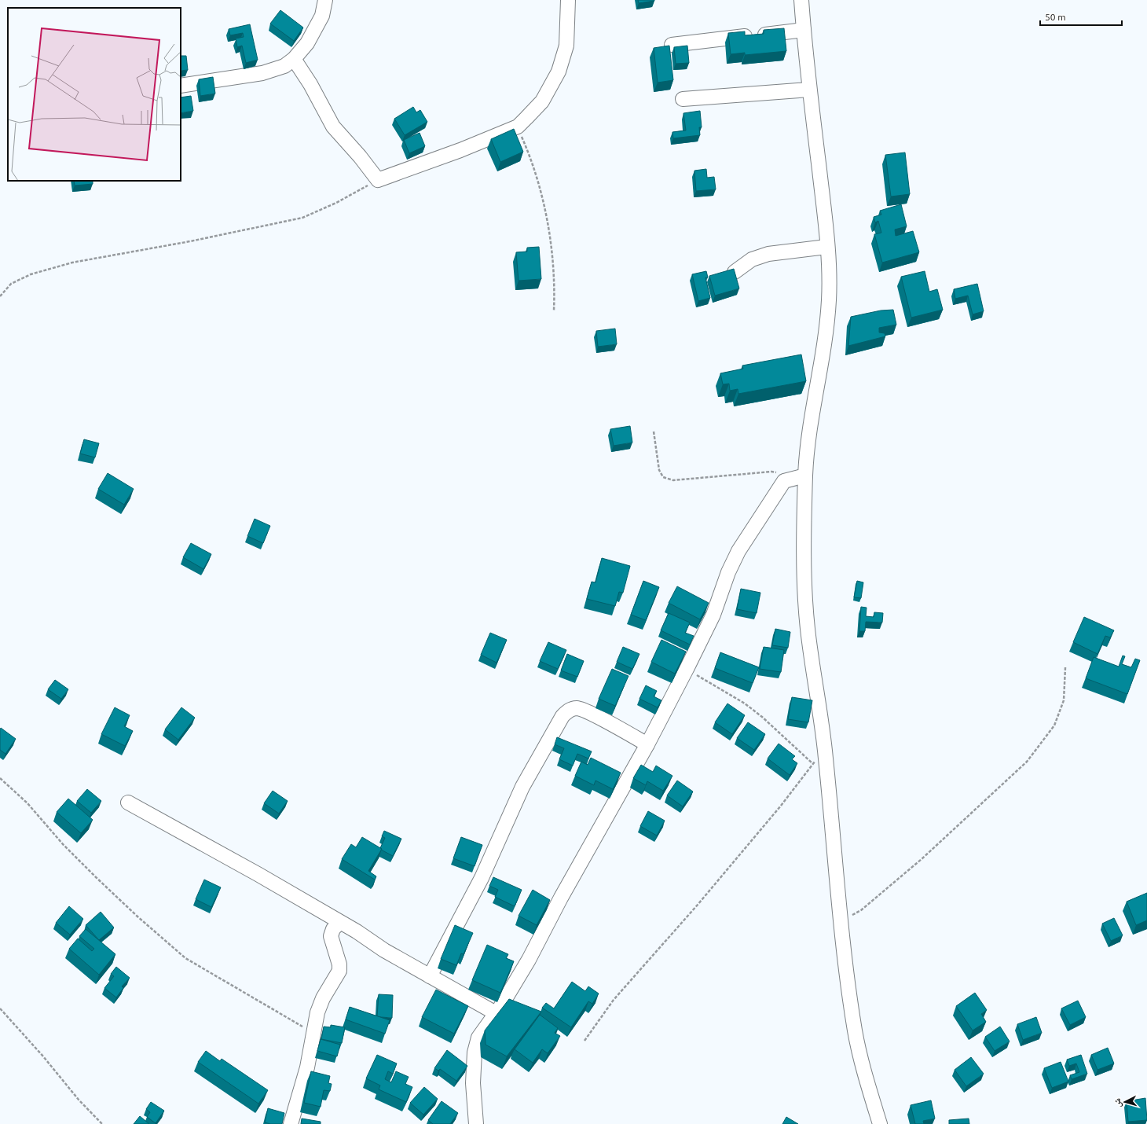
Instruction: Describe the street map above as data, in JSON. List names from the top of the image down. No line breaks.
{"scale_bar":"50 m","north":"left"}
